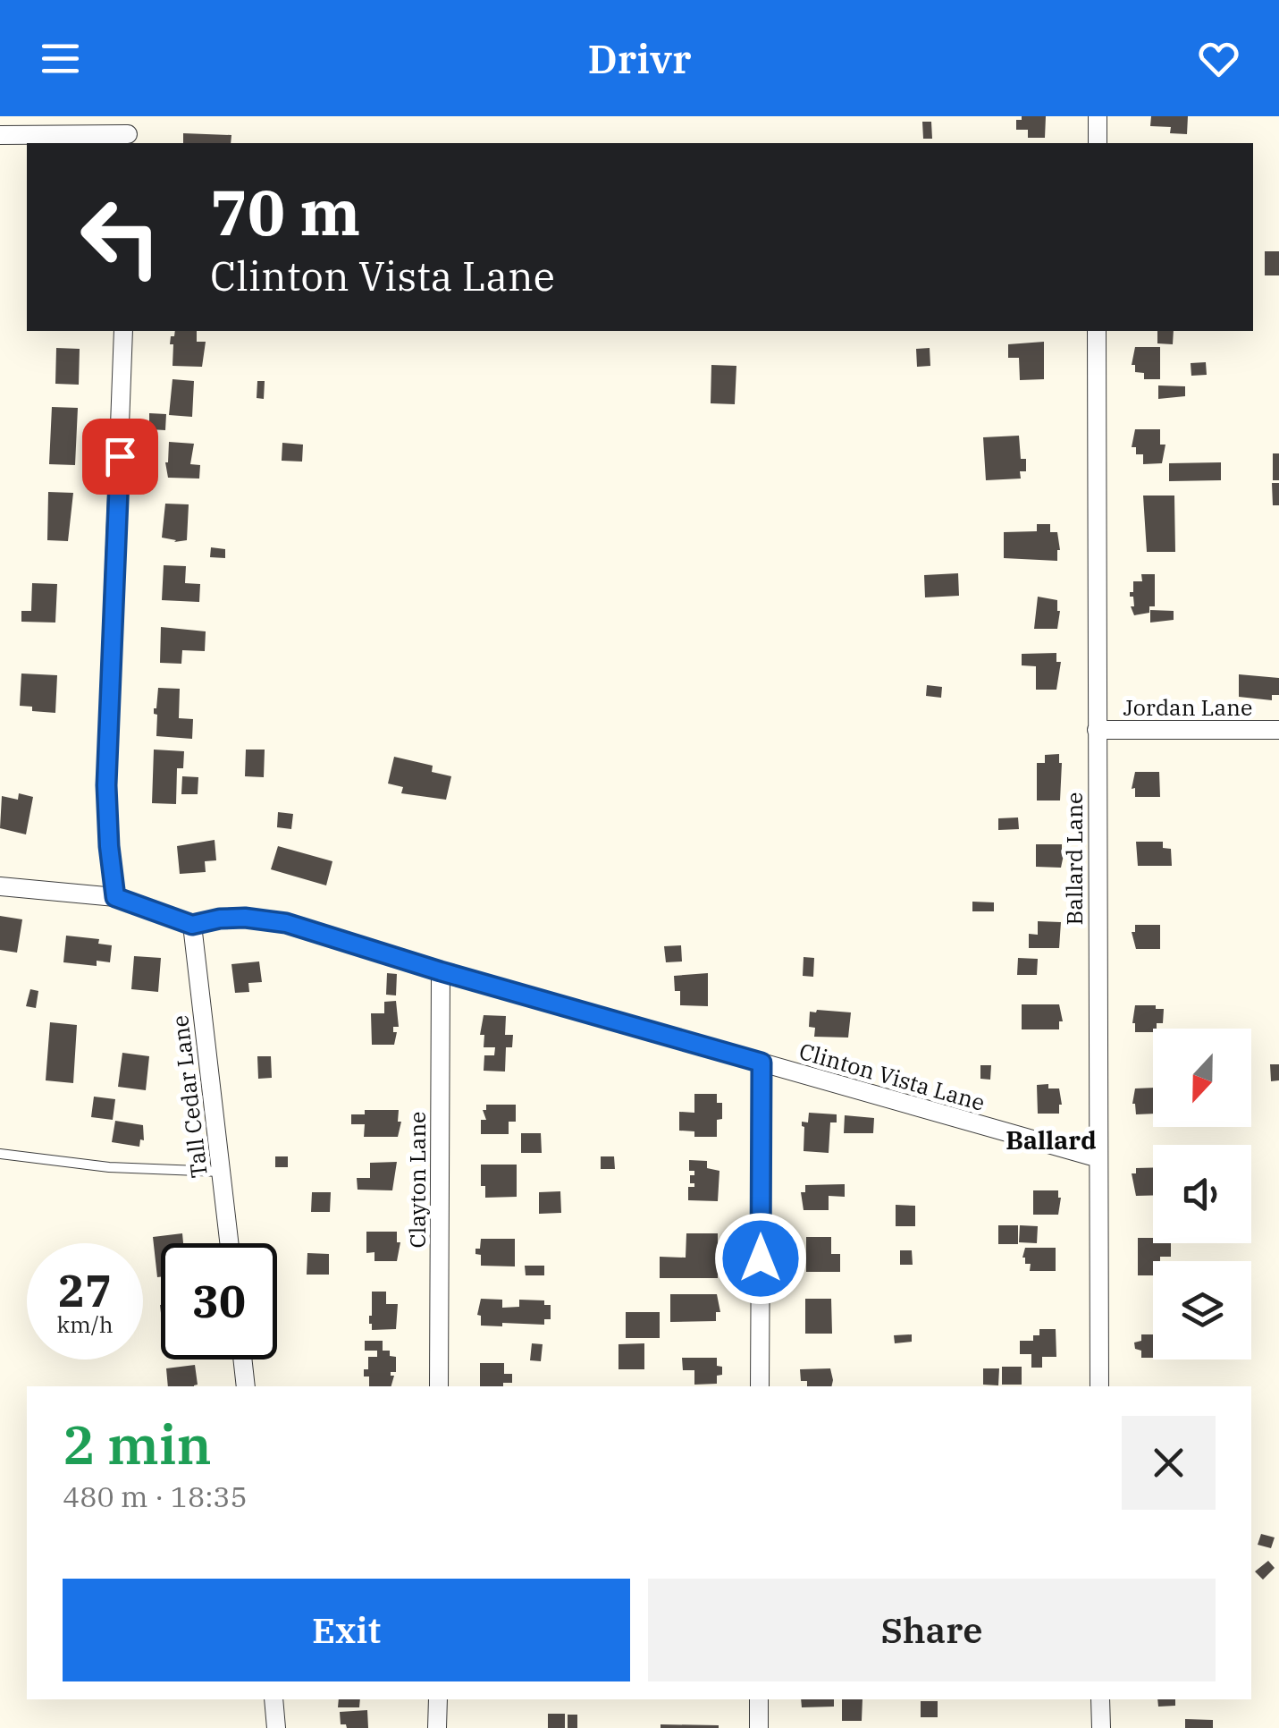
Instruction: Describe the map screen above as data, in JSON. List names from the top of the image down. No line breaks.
{"streets":{"street":["Jordan Lane","Ballard Lane","Clinton Vista Lane","Tall Cedar Lane","Clayton Lane"]},"crossings":[["Jordan Lane","Ballard Lane"],["Ballard Lane","Clinton Vista Lane"],["Clinton Vista Lane","Tall Cedar Lane"],["Clinton Vista Lane","Clayton Lane"]],"districts":["Ballard"],"north":"bottom","page":{"header":"Drivr","turn":["70 m","Clinton Vista Lane"],"speed":"27 km/h","limit":"30","heading":["2 min","480 m · 18:35"],"buttons":["Exit","Share"]}}
